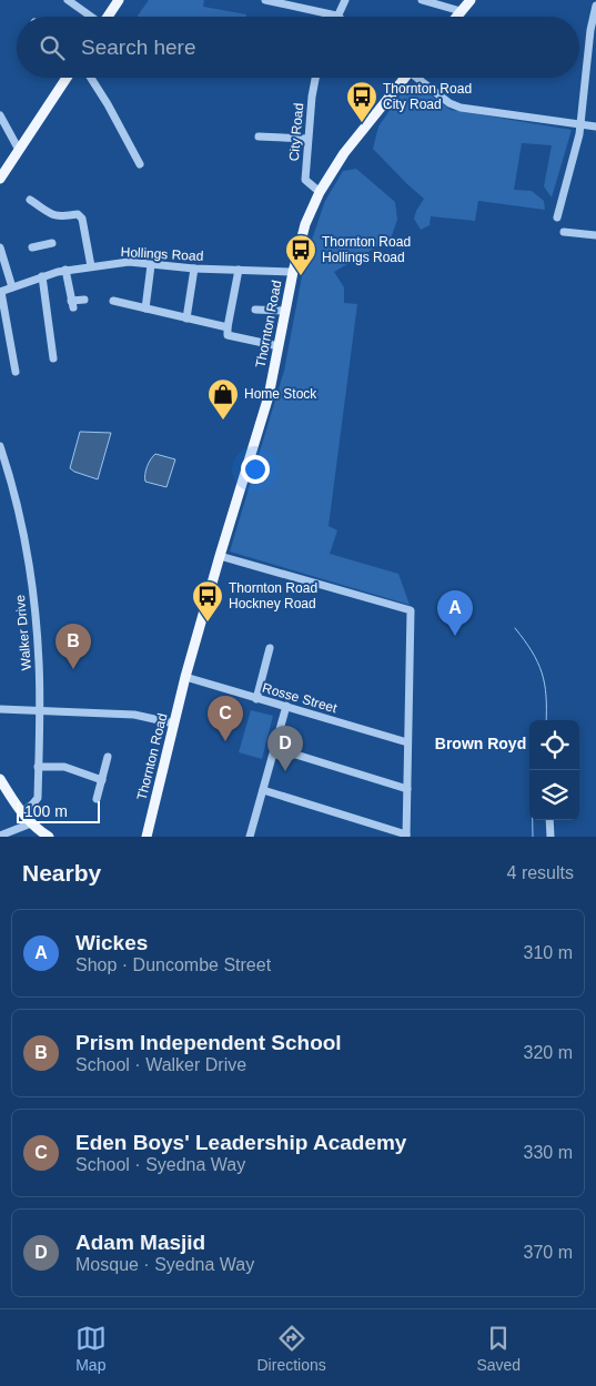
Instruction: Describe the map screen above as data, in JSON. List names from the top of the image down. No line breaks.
{"streets":{"main road":["Thornton Road"],"street":["City Road","Hollings Road","Walker Drive","Rosse Street"]},"crossings":[["City Road","Thornton Road"],["Hollings Road","Thornton Road"],["Thornton Road","Rosse Street"]],"districts":["Brown Royd"],"places":{"bus stop":["Thornton Road City Road","Thornton Road Hollings Road","Thornton Road Hockney Road"],"shop":["Home Stock"]},"scale_bar":"100 m","page":{"search":"Search here","pins":["A","B","C","D"],"scale":"100 m","heading":["Nearby","4 results"],"list":[{"mark":"A","name":"Wickes","note":"Shop · Duncombe Street","value":"310 m"},{"mark":"B","name":"Prism Independent School","note":"School · Walker Drive","value":"320 m"},{"mark":"C","name":"Eden Boys' Leadership Academy","note":"School · Syedna Way","value":"330 m"},{"mark":"D","name":"Adam Masjid","note":"Mosque · Syedna Way","value":"370 m"}],"nav":["Map","Directions","Saved"]}}
